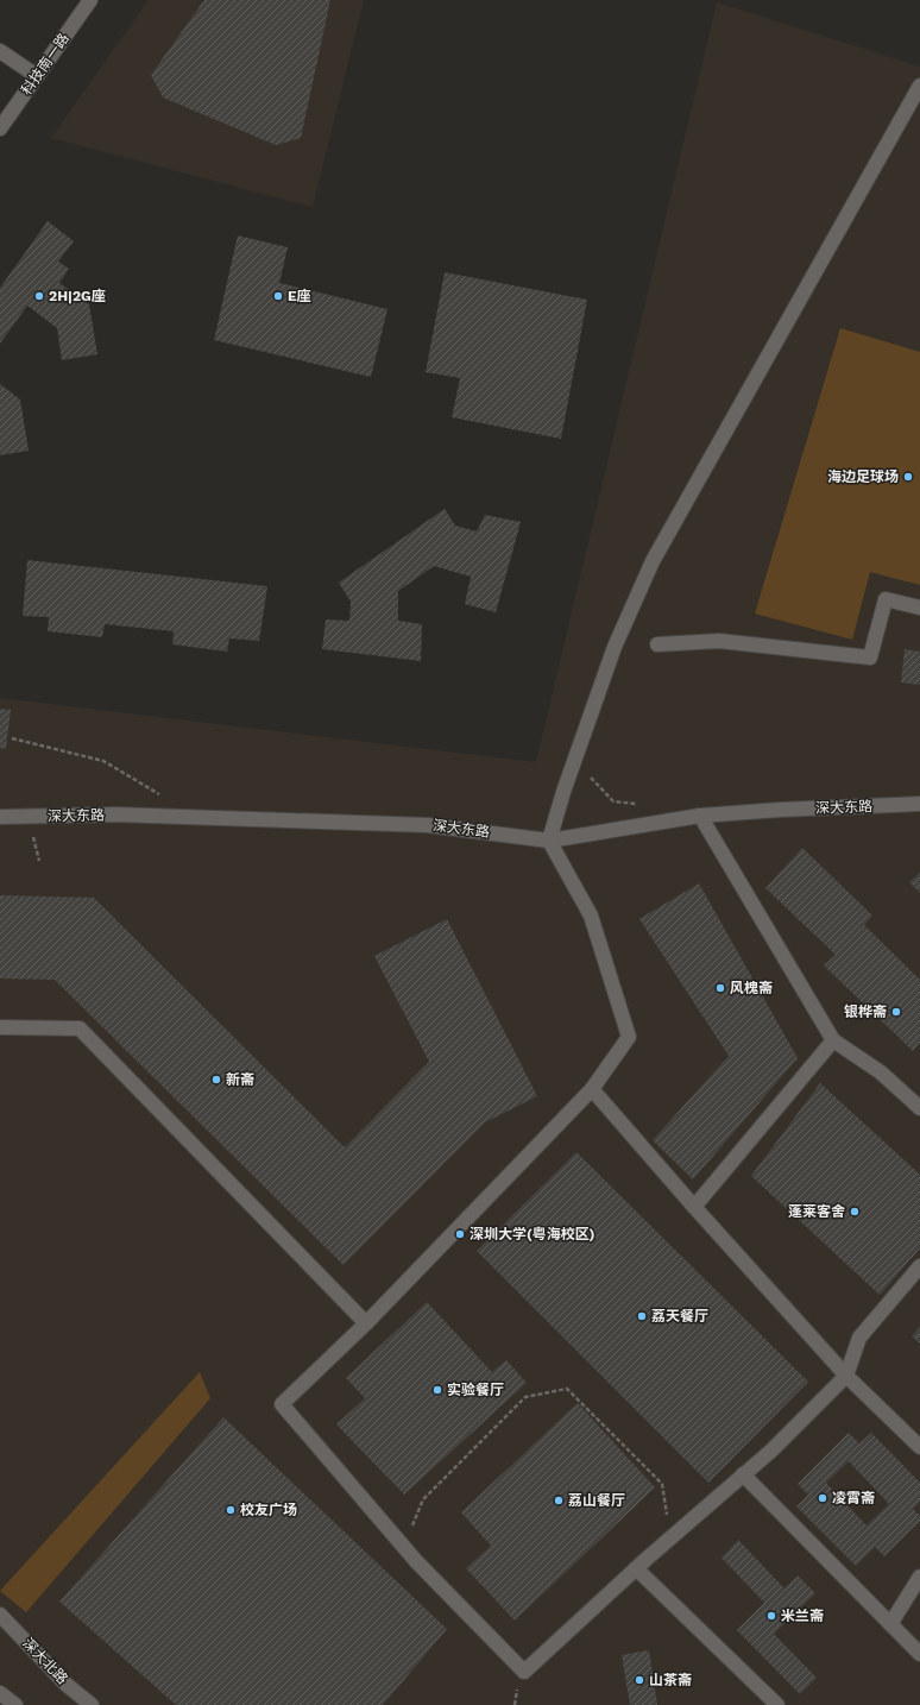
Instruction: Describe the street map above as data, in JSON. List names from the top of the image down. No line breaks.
{"streets":{"street":["科技南一路","深大东路","深大北路"]},"places":["2H|2G座","E座","海边足球场","风槐斋","银桦斋","新斋","蓬莱客舍","深圳大学(粤海校区)","荔天餐厅","实验餐厅","凌霄斋","荔山餐厅","校友广场","米兰斋","山茶斋"]}
